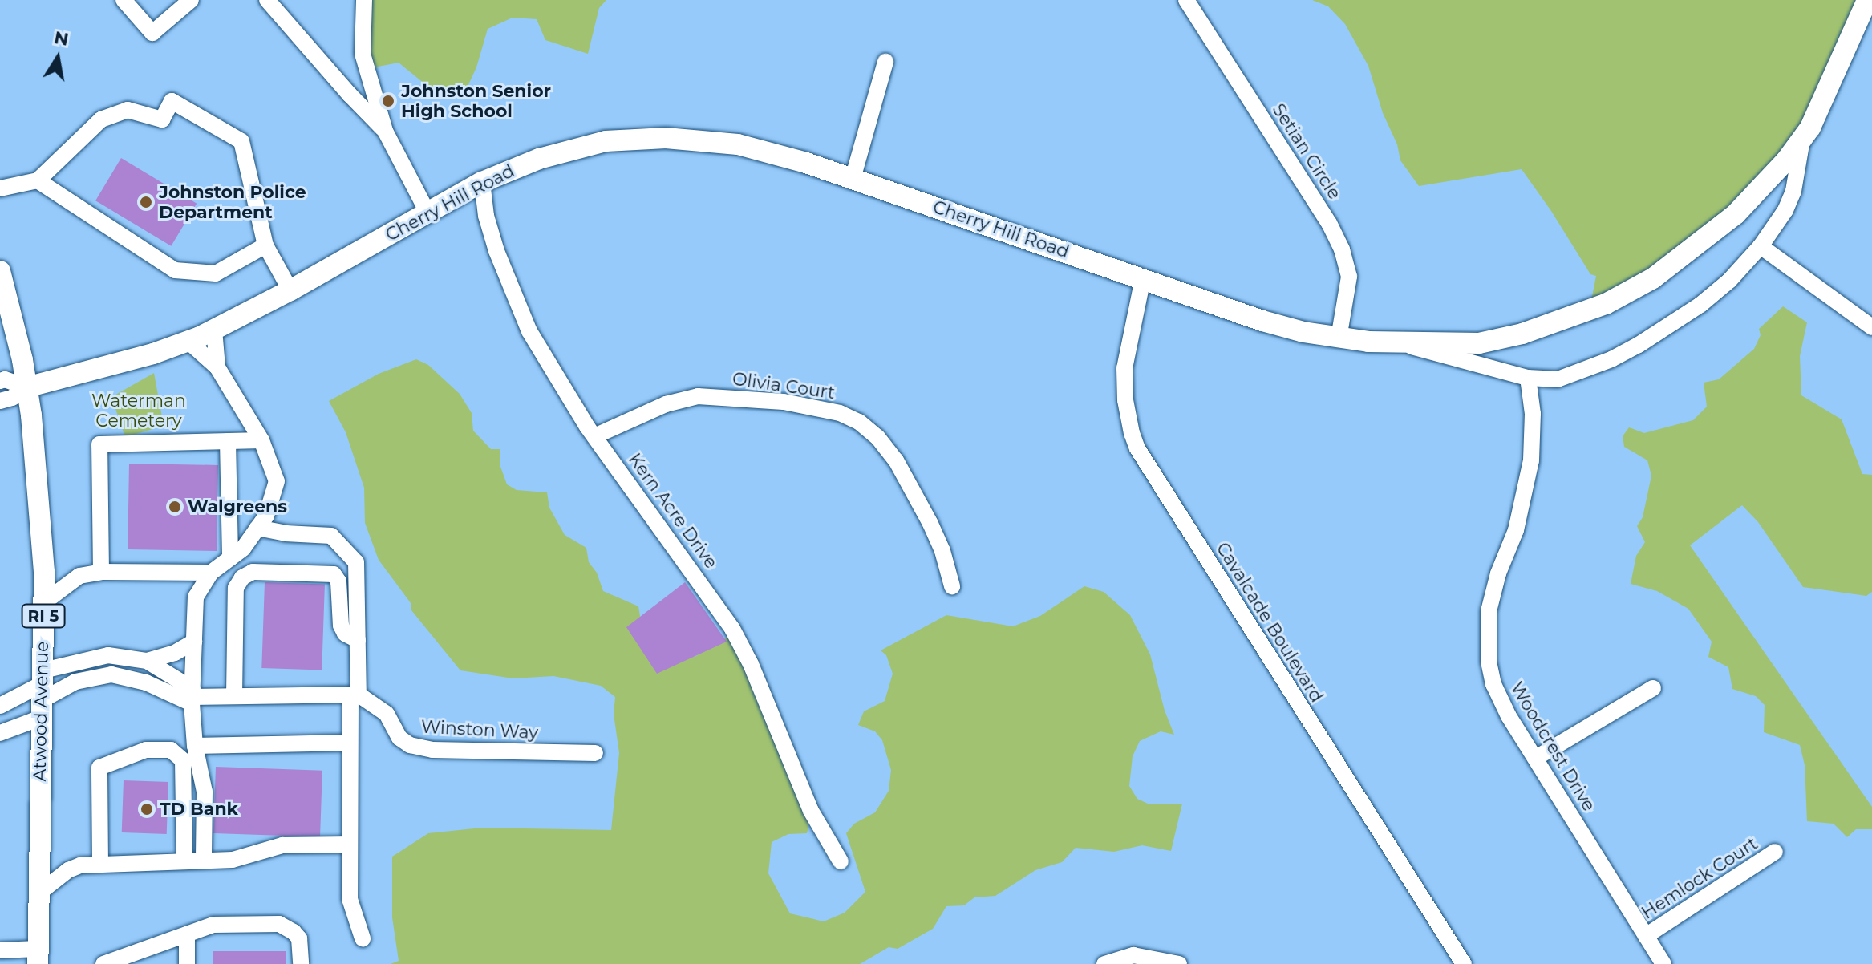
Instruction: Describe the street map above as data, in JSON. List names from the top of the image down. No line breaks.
{"streets":{"main road":["Cherry Hill Road","RI 5","Atwood Avenue"],"street":["Setian Circle","Olivia Court","Kern Acre Drive","Cavalcade Boulevard","Winston Way","Woodcrest Drive","Hemlock Court"]},"crossings":[["Setian Circle","Cherry Hill Road"],["Cherry Hill Road","Kern Acre Drive"],["Cherry Hill Road","Cavalcade Boulevard"],["Cherry Hill Road","Atwood Avenue"],["Olivia Court","Kern Acre Drive"],["Woodcrest Drive","Hemlock Court"]],"parks":["Waterman Cemetery"],"places":["Johnston Senior High School","Johnston Police Department","Walgreens","TD Bank"],"north":"top"}
